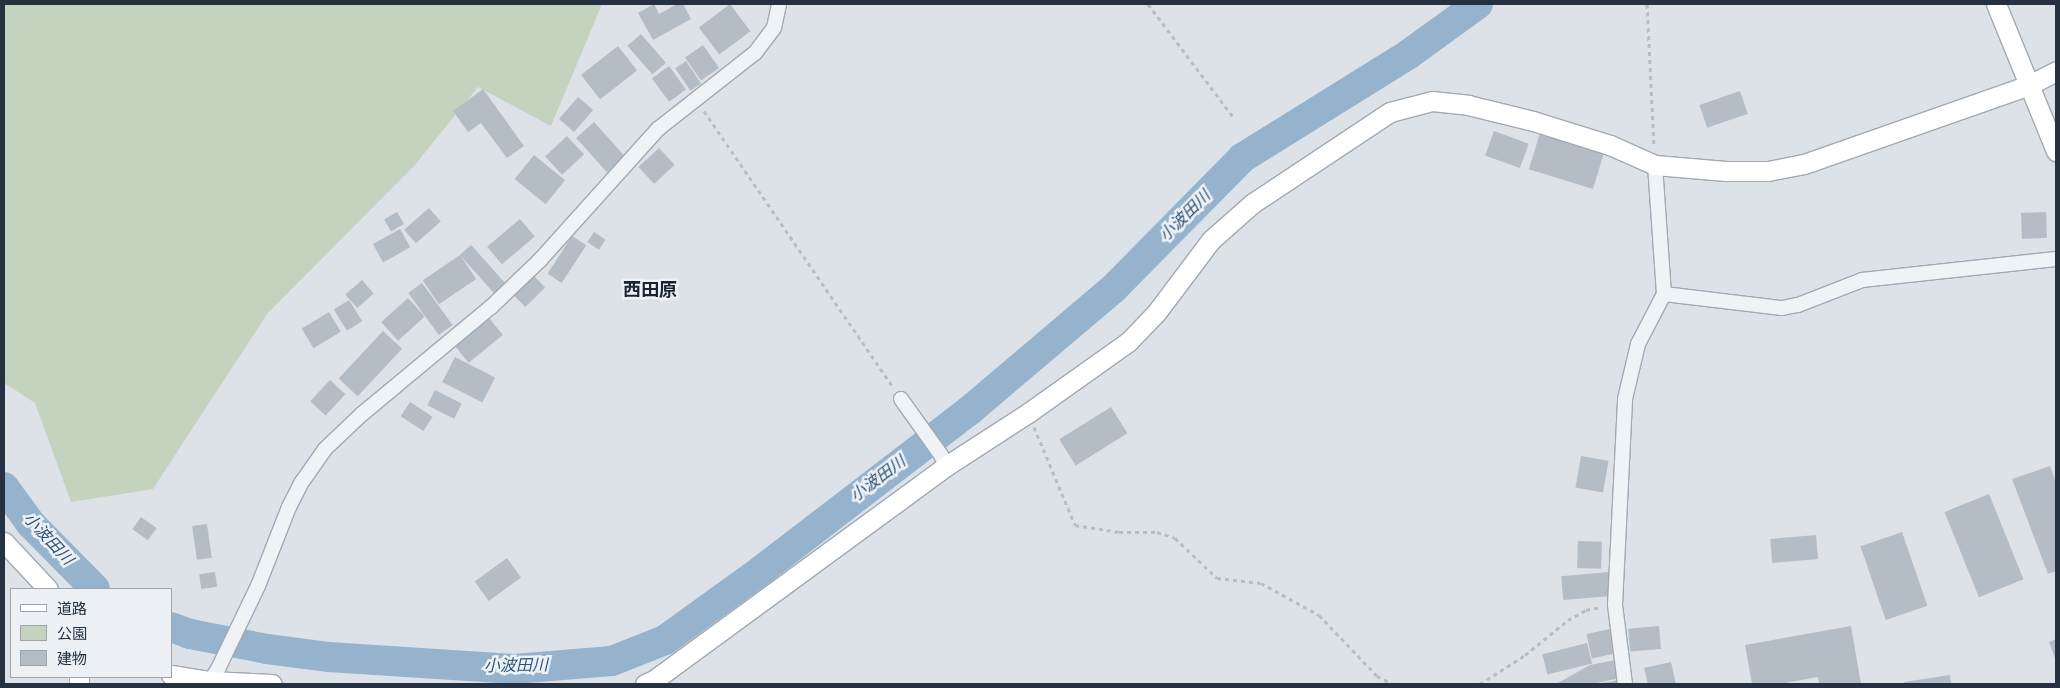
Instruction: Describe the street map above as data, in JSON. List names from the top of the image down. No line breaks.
{"districts":["西田原"],"water":["小波田川"],"legend":["道路","公園","建物"]}
